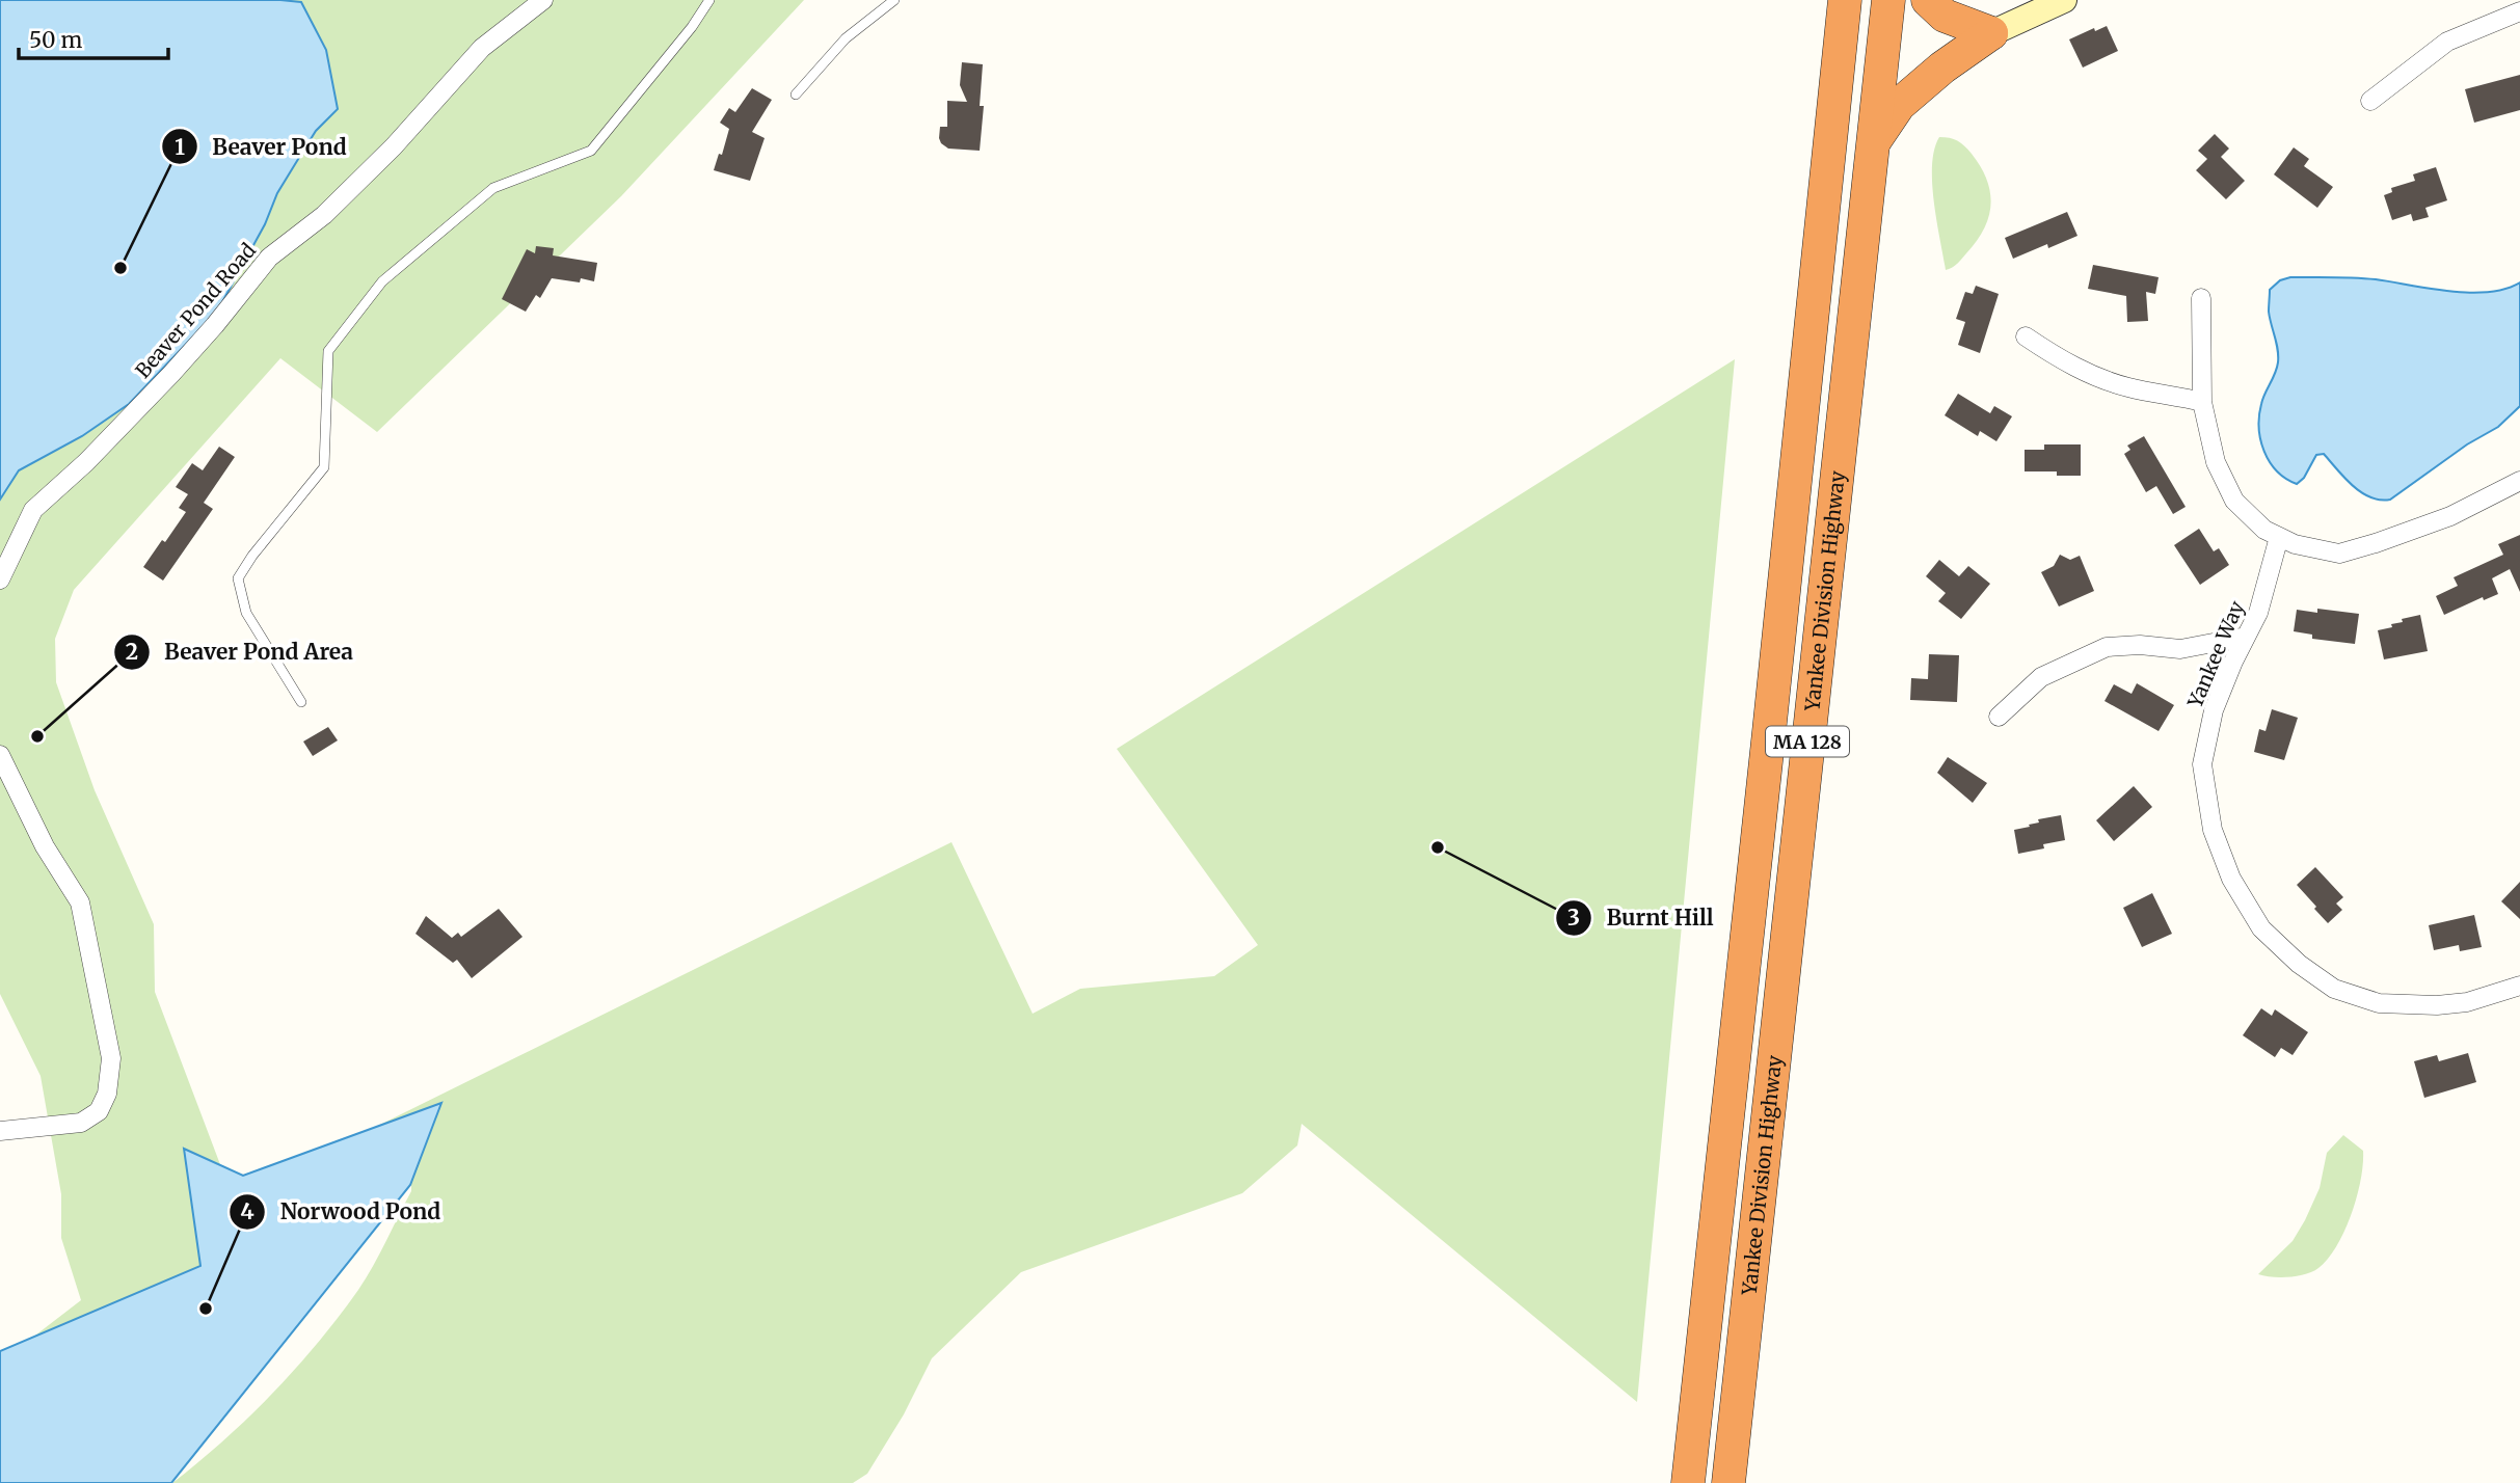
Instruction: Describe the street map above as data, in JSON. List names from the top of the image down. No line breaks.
{"streets":{"highway":["Yankee Division Highway","MA 128"],"street":["Beaver Pond Road","Yankee Way"]},"places":["Beaver Pond","Beaver Pond Area","Burnt Hill","Norwood Pond"],"scale_bar":"50 m"}
